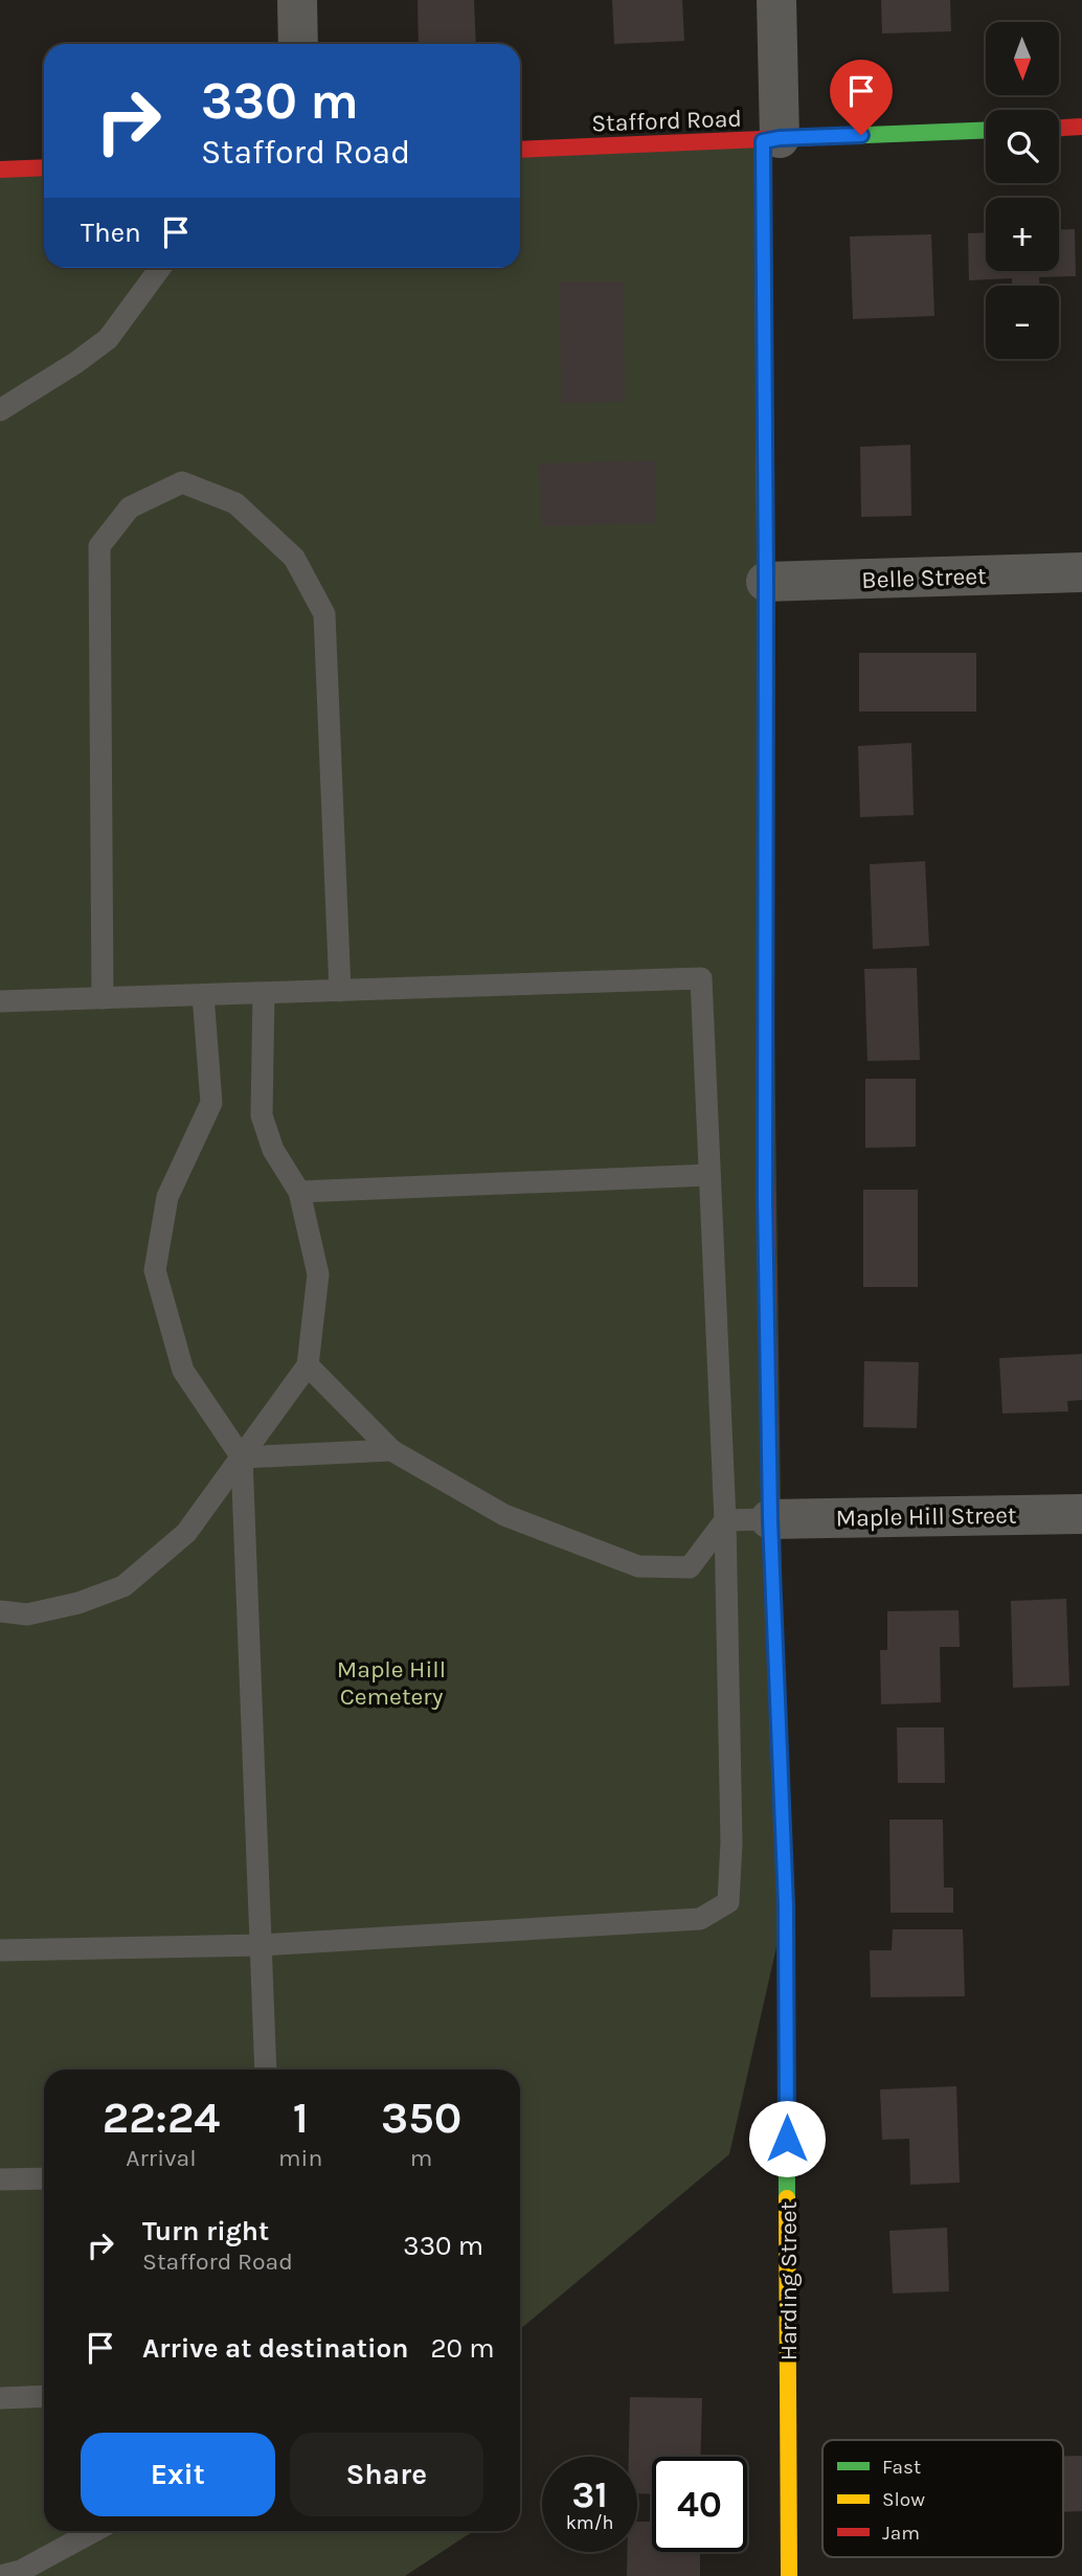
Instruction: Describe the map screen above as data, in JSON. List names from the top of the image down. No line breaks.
{"streets":{"street":["Stafford Road","Belle Street","Maple Hill Street","Harding Street"]},"crossings":[["Stafford Road","Harding Street"],["Belle Street","Harding Street"],["Maple Hill Street","Harding Street"]],"parks":["Maple Hill Cemetery"],"legend":["Fast","Slow","Jam"],"north":"bottom","page":{"map_buttons":["+","−"],"turn":["330 m","Stafford Road"],"then":"Then","eta":["22:24","Arrival","1","min","350","m"],"list":[{"name":"Turn right","note":"Stafford Road","value":"330 m"},{"name":"Arrive at destination","value":"20 m"}],"buttons":["Exit","Share"],"speed":"31 km/h","limit":"40"}}
